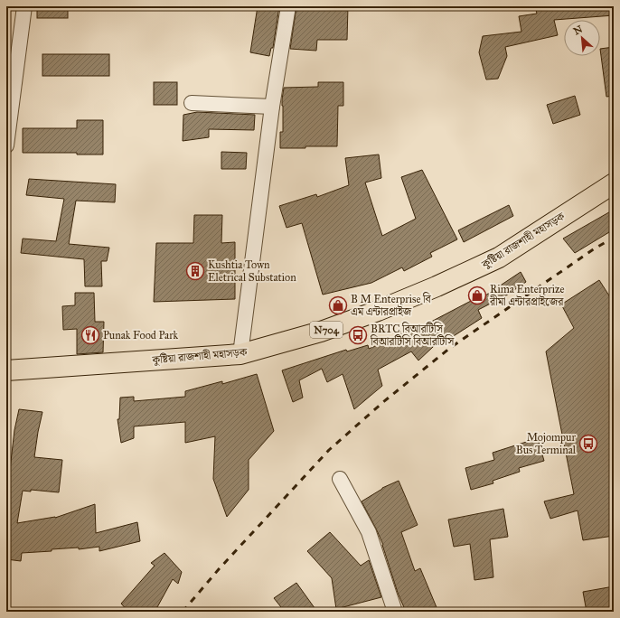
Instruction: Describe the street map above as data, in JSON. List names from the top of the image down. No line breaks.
{"streets":{"highway":["কুষ্টিয়া রাজশাহী মহাসড়ক","N704"]},"places":{"building":["Kushtia Town Eletrical Substation"],"shop":["Rima Enterprize রীমা এন্টারপ্রাইজের","B M Enterprise বি এম এন্টারপ্রাইজ"],"restaurant":["Punak Food Park"],"bus stop":["BRTC বিআরটিসি বিআরটিসি বিআরটিসি","Mojompur Bus Terminal"]},"north":"top left"}
